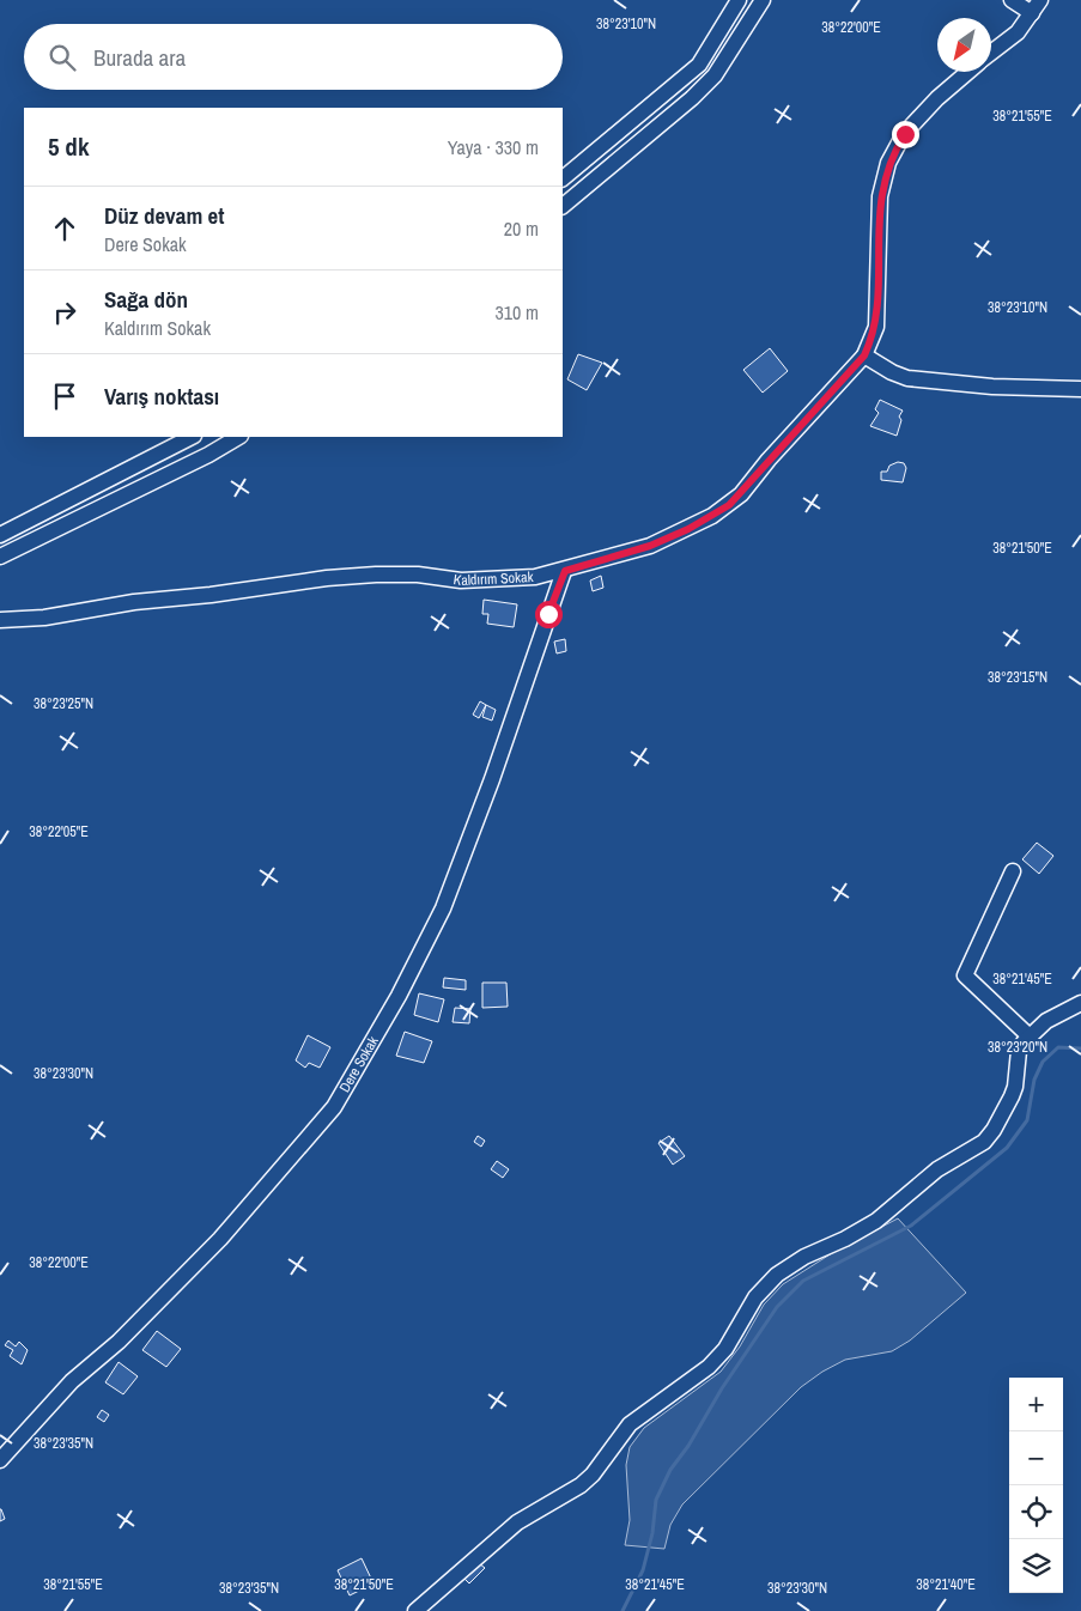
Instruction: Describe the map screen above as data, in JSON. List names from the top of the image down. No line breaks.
{"streets":{"street":["Kaldırım Sokak","Dere Sokak"]},"crossings":[["Kaldırım Sokak","Dere Sokak"]],"north":"bottom left","page":{"search":"Burada ara","heading":["5 dk","Yaya · 330 m"],"list":[["Düz devam et","Dere Sokak","20 m"],["Sağa dön","Kaldırım Sokak","310 m"],"Varış noktası"],"map_buttons":["+","−"]},"coordinates":["38°23'10\"N","38°22'00\"E","38°21'55\"E","38°21'50\"E","38°23'15\"N","38°23'25\"N","38°22'05\"E","38°21'45\"E","38°23'20\"N","38°23'30\"N","38°23'35\"N","38°21'40\"E"]}
